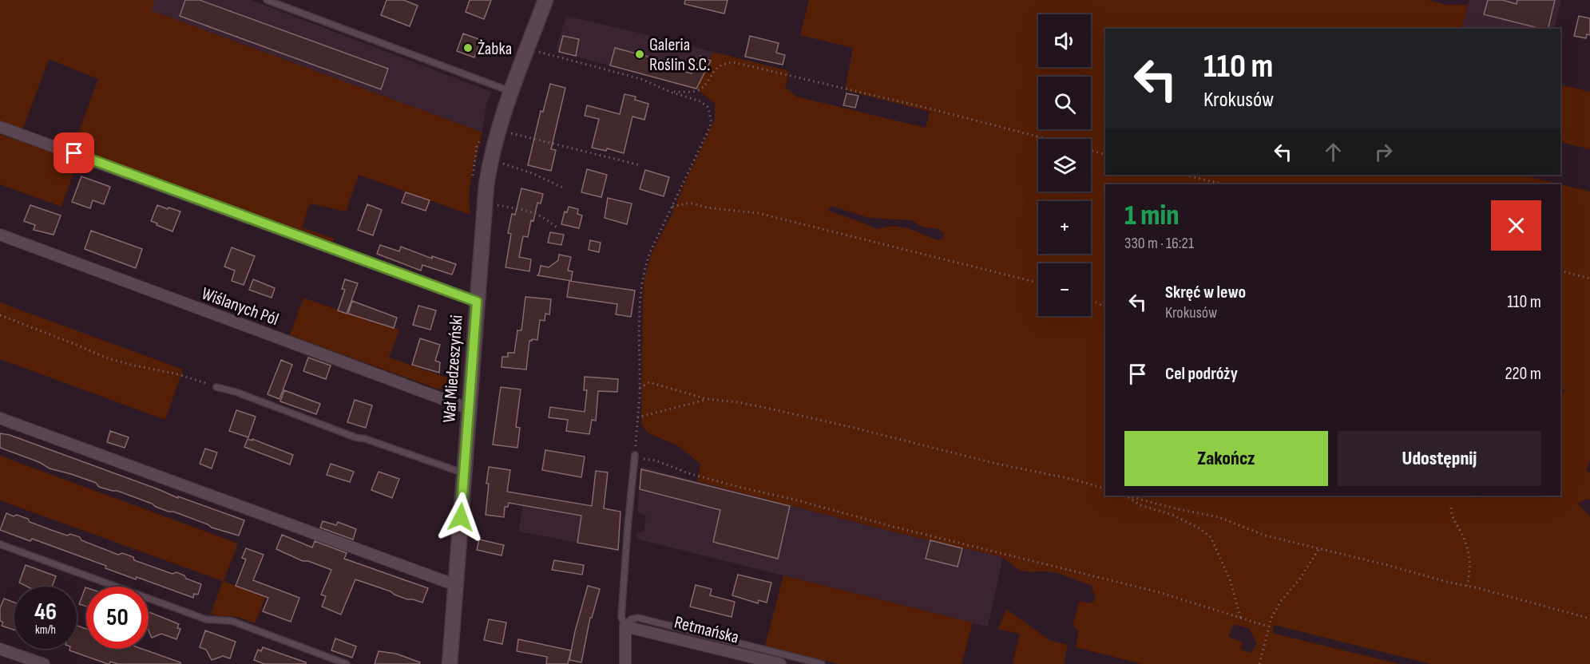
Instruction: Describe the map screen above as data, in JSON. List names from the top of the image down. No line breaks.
{"streets":{"main road":["Wał Miedzeszyński"],"street":["Wiślanych Pól","Retmańska"]},"crossings":[["Wiślanych Pól","Wał Miedzeszyński"]],"places":["Żabka","Galeria Roślin S.C."],"page":{"map_buttons":["+","−"],"turn":["110 m","Krokusów"],"heading":["1 min","330 m · 16:21"],"list":[{"name":"Skręć w lewo","note":"Krokusów","value":"110 m"},{"name":"Cel podróży","value":"220 m"}],"buttons":["Zakończ","Udostępnij"],"speed":"46 km/h","limit":"50"}}
